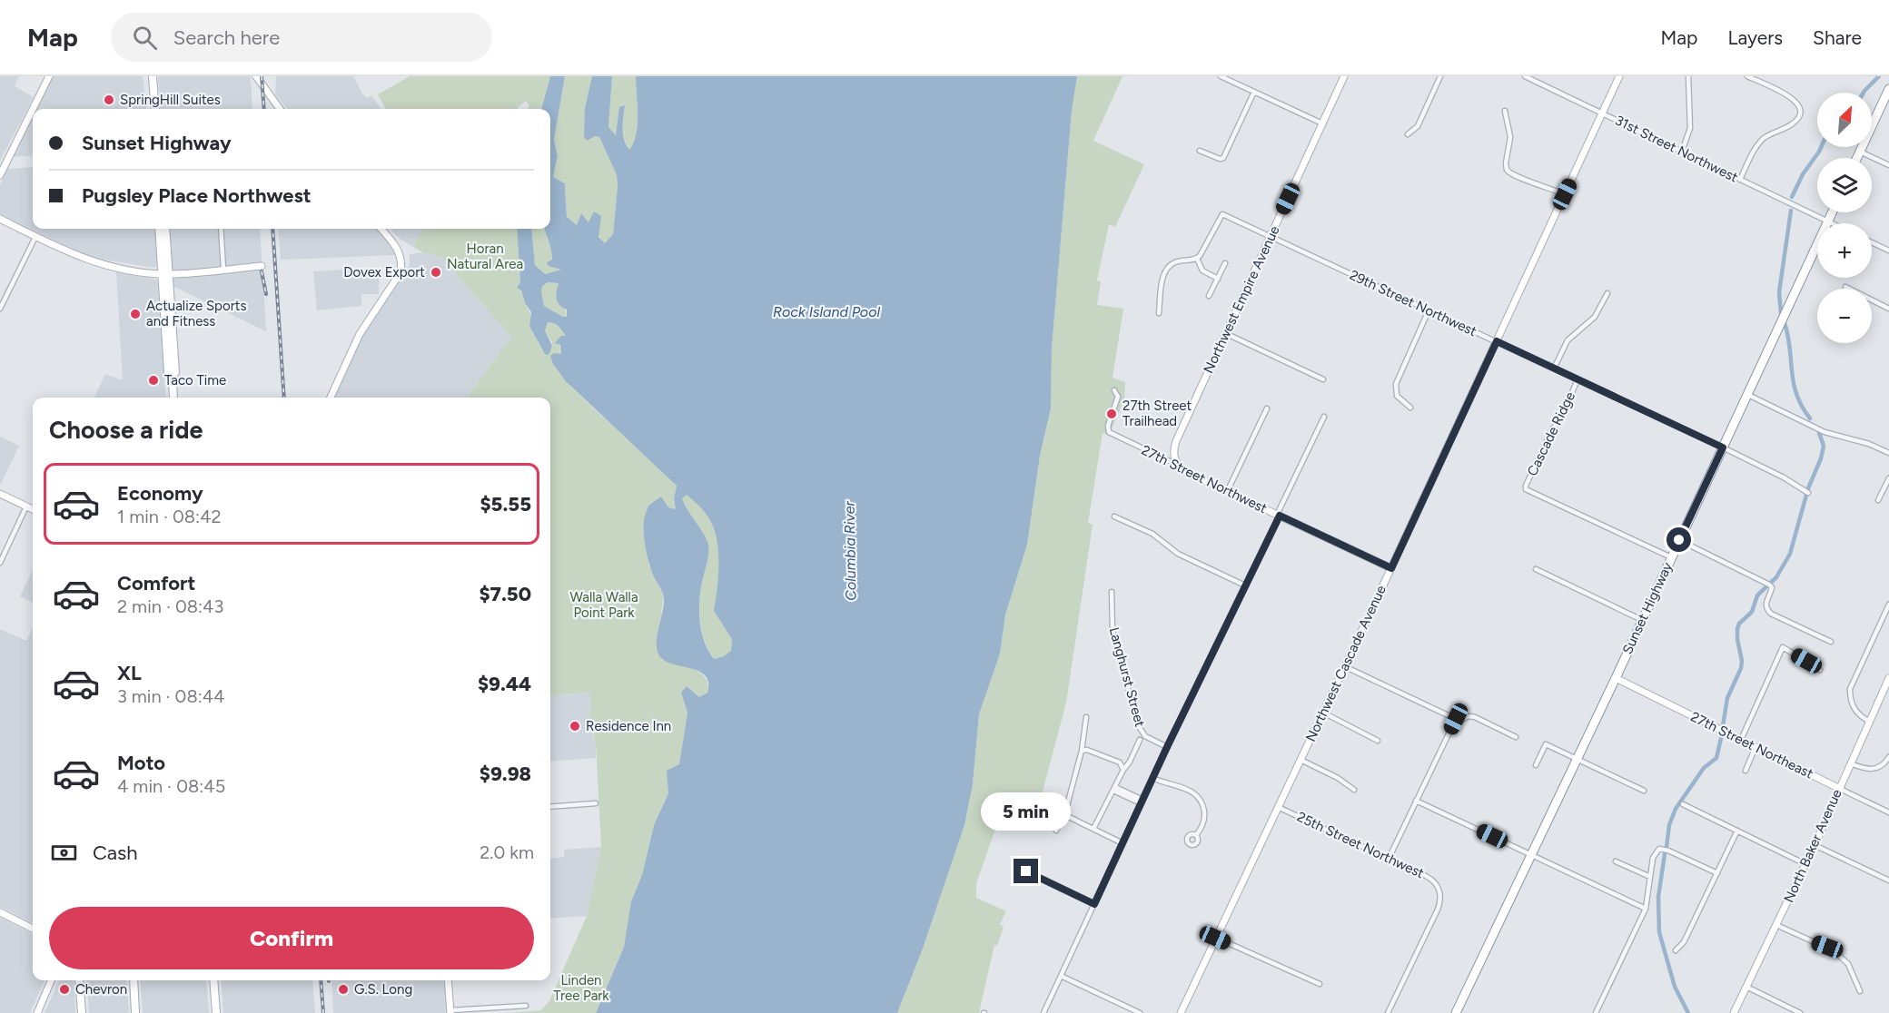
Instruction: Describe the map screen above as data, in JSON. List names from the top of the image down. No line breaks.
{"streets":{"highway":["Sunset Highway"],"street":["31st Street Northwest","Northwest Empire Avenue","29th Street Northwest","Cascade Ridge","27th Street Northwest","Northwest Cascade Avenue","Langhurst Street","27th Street Northeast","25th Street Northwest","North Baker Avenue"]},"crossings":[["31st Street Northwest","Sunset Highway"],["31st Street Northwest","Northwest Cascade Avenue"],["Northwest Empire Avenue","29th Street Northwest"],["Northwest Empire Avenue","27th Street Northwest"],["29th Street Northwest","Cascade Ridge"],["29th Street Northwest","Sunset Highway"],["29th Street Northwest","Northwest Cascade Avenue"],["Cascade Ridge","Sunset Highway"],["27th Street Northwest","Northwest Cascade Avenue"],["Sunset Highway","27th Street Northeast"],["Northwest Cascade Avenue","25th Street Northwest"],["27th Street Northeast","North Baker Avenue"]],"water":["Rock Island Pool","Columbia River"],"parks":["Horan Natural Area","Walla Walla Point Park","Linden Tree Park"],"places":["SpringHill Suites","Dovex Export","Actualize Sports and Fitness","Taco Time","27th Street Trailhead","Residence Inn","Chevron","G.S. Long"],"north":"top right","page":{"header":"Map","search":"Search here","nav":["Map","Layers","Share"],"map_buttons":["+","−"],"banner":["Sunset Highway","Pugsley Place Northwest"],"heading":"Choose a ride","list":[{"name":"Economy","note":"1 min · 08:42","value":"$5.55"},{"name":"Comfort","note":"2 min · 08:43","value":"$7.50"},{"name":"XL","note":"3 min · 08:44","value":"$9.44"},{"name":"Moto","note":"4 min · 08:45","value":"$9.98"}],"bubble":"5 min","pay":["Cash","2.0 km"],"buttons":"Confirm"}}
